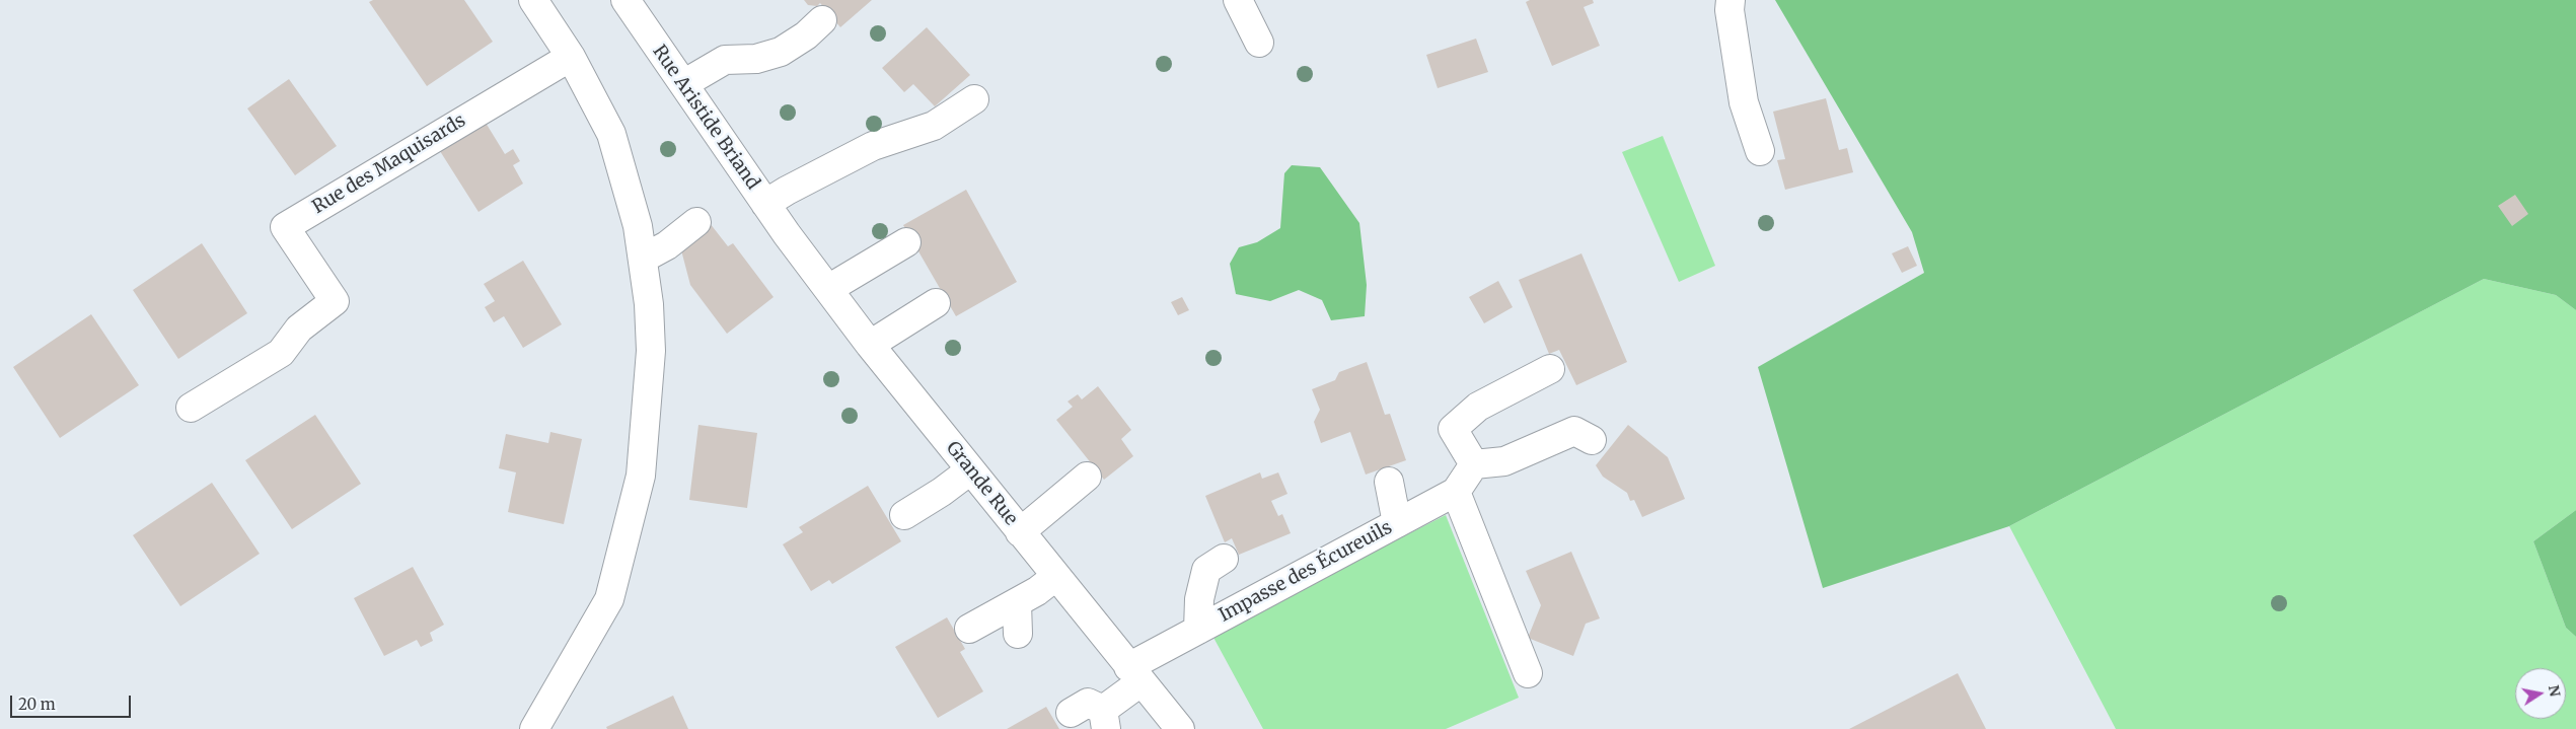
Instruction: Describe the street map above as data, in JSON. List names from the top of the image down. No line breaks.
{"streets":{"street":["Rue Aristide Briand","Rue des Maquisards","Grande Rue","Impasse des Écureuils"]},"crossings":[["Rue Aristide Briand","Grande Rue"],["Grande Rue","Impasse des Écureuils"]],"scale_bar":"20 m","north":"right"}
